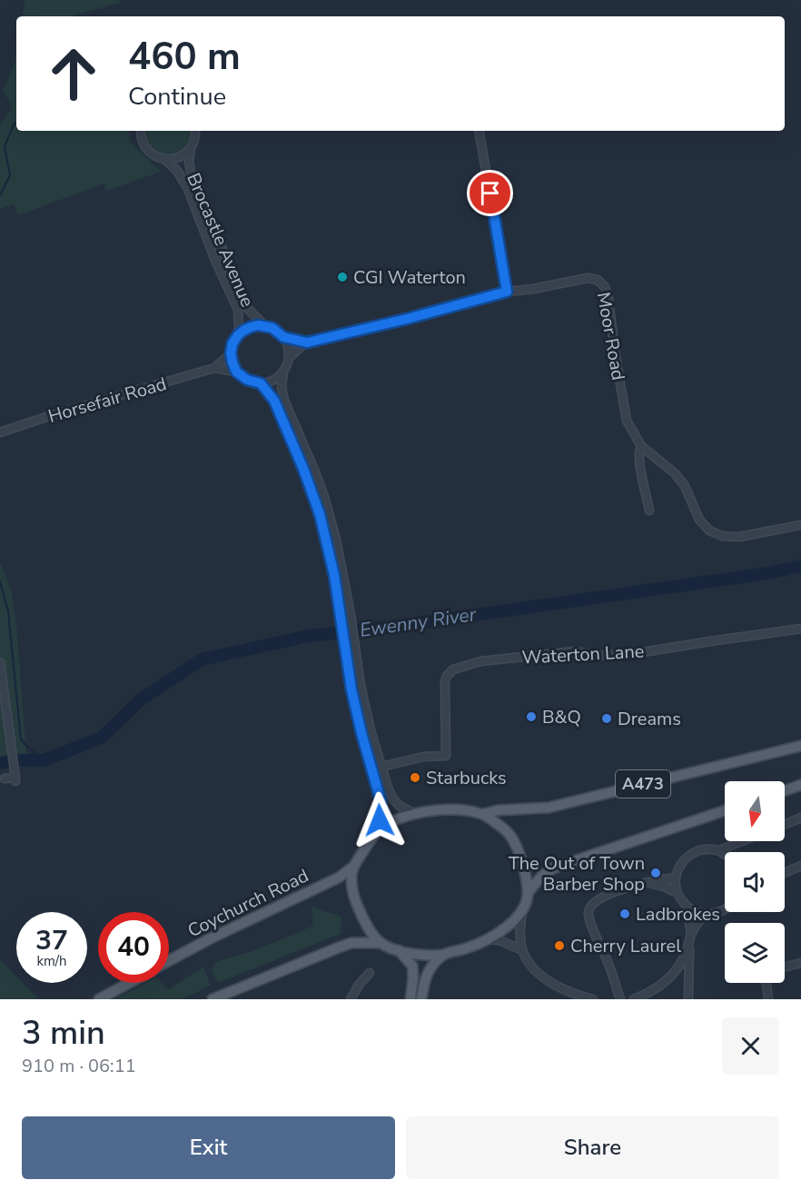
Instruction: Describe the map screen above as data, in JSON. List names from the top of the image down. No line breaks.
{"streets":{"main road":["A473","Coychurch Road"],"street":["Brocastle Avenue","Moor Road","Horsefair Road","Waterton Lane"]},"crossings":[["Brocastle Avenue","Moor Road"],["Brocastle Avenue","Horsefair Road"],["Moor Road","Horsefair Road"],["A473","Coychurch Road"]],"water":["Ewenny River"],"places":["CGI Waterton","B&Q","Dreams","Starbucks","The Out of Town Barber Shop","Ladbrokes","Cherry Laurel"],"north":"bottom","page":{"turn":["460 m","Continue"],"speed":"37 km/h","limit":"40","heading":["3 min","910 m · 06:11"],"buttons":["Exit","Share"]}}
